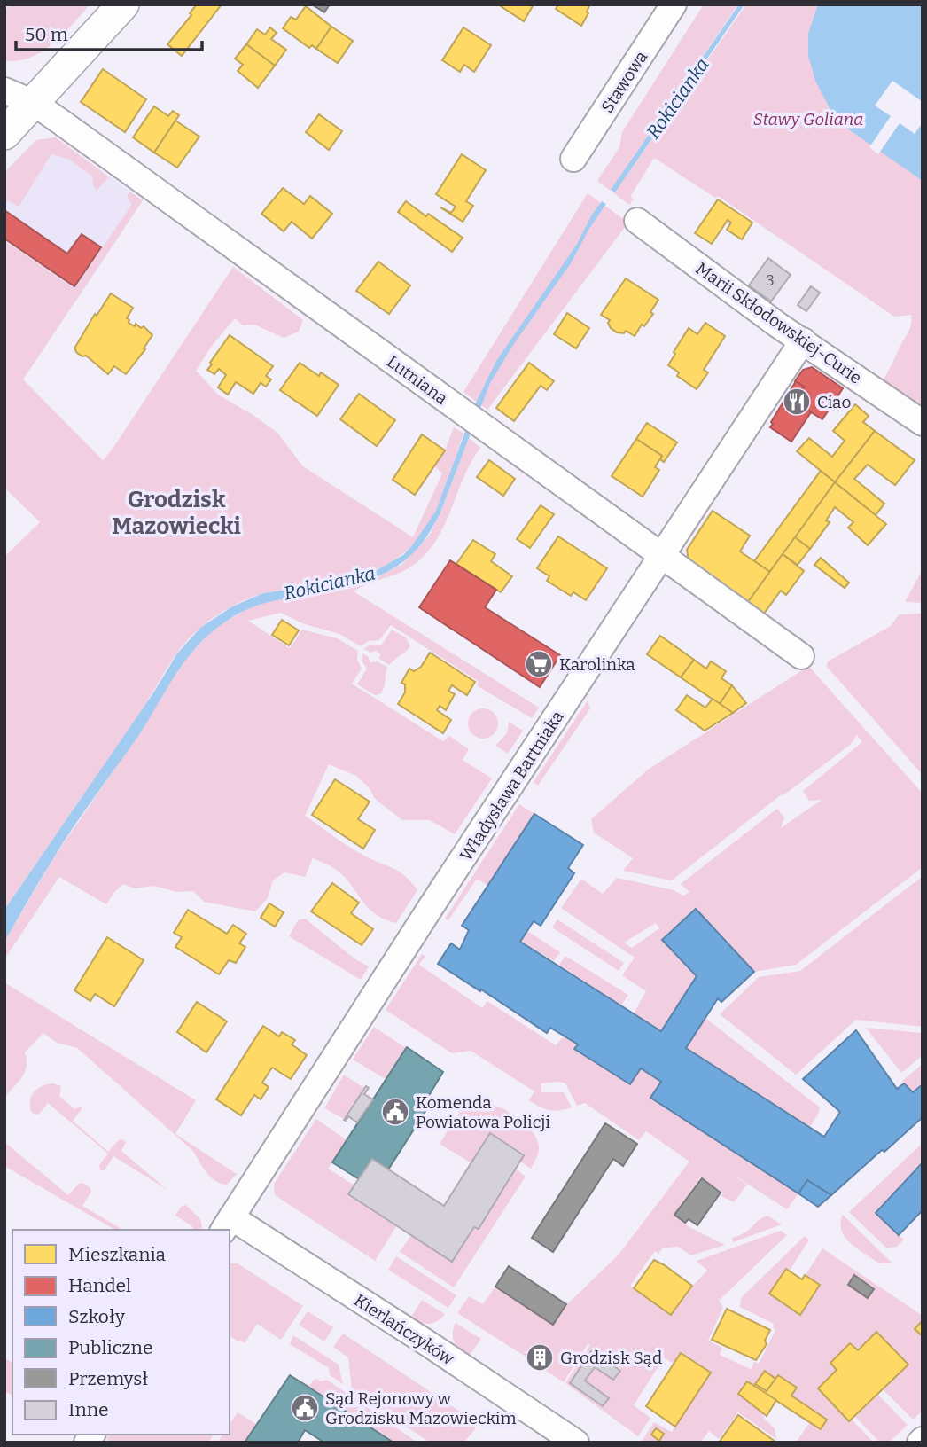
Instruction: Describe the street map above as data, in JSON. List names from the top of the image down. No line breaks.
{"streets":{"street":["Stawowa","Marii Skłodowskiej-Curie","Lutniana","Władysława Bartniaka","Kierlańczyków"]},"crossings":[["Marii Skłodowskiej-Curie","Władysława Bartniaka"],["Lutniana","Władysława Bartniaka"],["Władysława Bartniaka","Kierlańczyków"]],"districts":["Grodzisk Mazowiecki"],"water":["Rokicianka"],"parks":["Stawy Goliana"],"places":{"restaurant":["Ciao"],"supermarket":["Karolinka"],"public building":["Komenda Powiatowa Policji","Sąd Rejonowy w Grodzisku Mazowieckim"],"building":["Grodzisk Sąd"]},"house_numbers":["3"],"legend":["Mieszkania","Handel","Szkoły","Publiczne","Przemysł","Inne"],"scale_bar":"50 m"}
